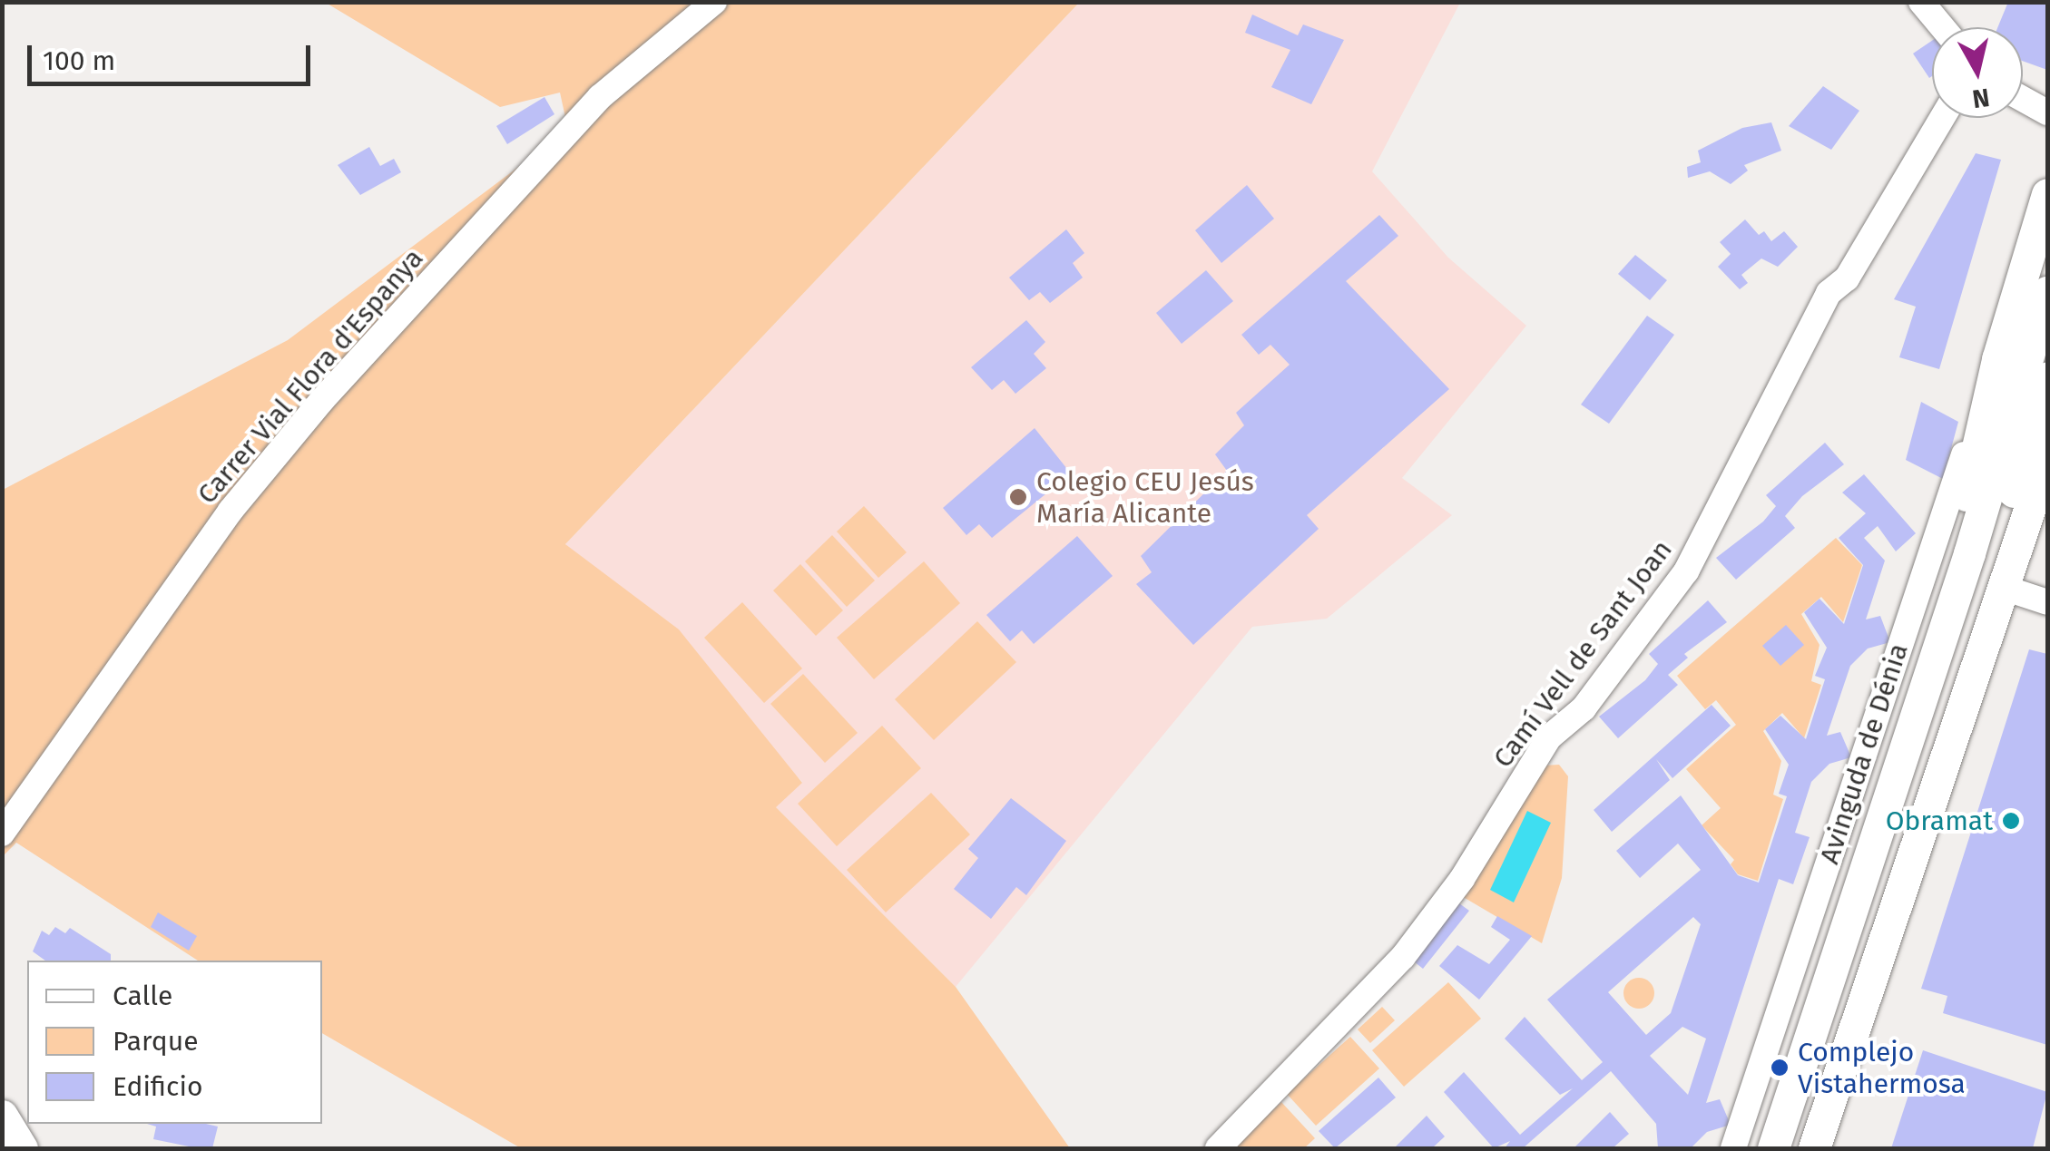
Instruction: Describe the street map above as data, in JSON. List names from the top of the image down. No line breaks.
{"streets":{"main road":["Avinguda de Dénia"],"street":["Carrer Vial Flora d'Espanya","Camí Vell de Sant Joan"]},"places":["Colegio CEU Jesús María Alicante","Obramat","Complejo Vistahermosa"],"legend":["Calle","Parque","Edificio"],"scale_bar":"100 m","north":"bottom"}
